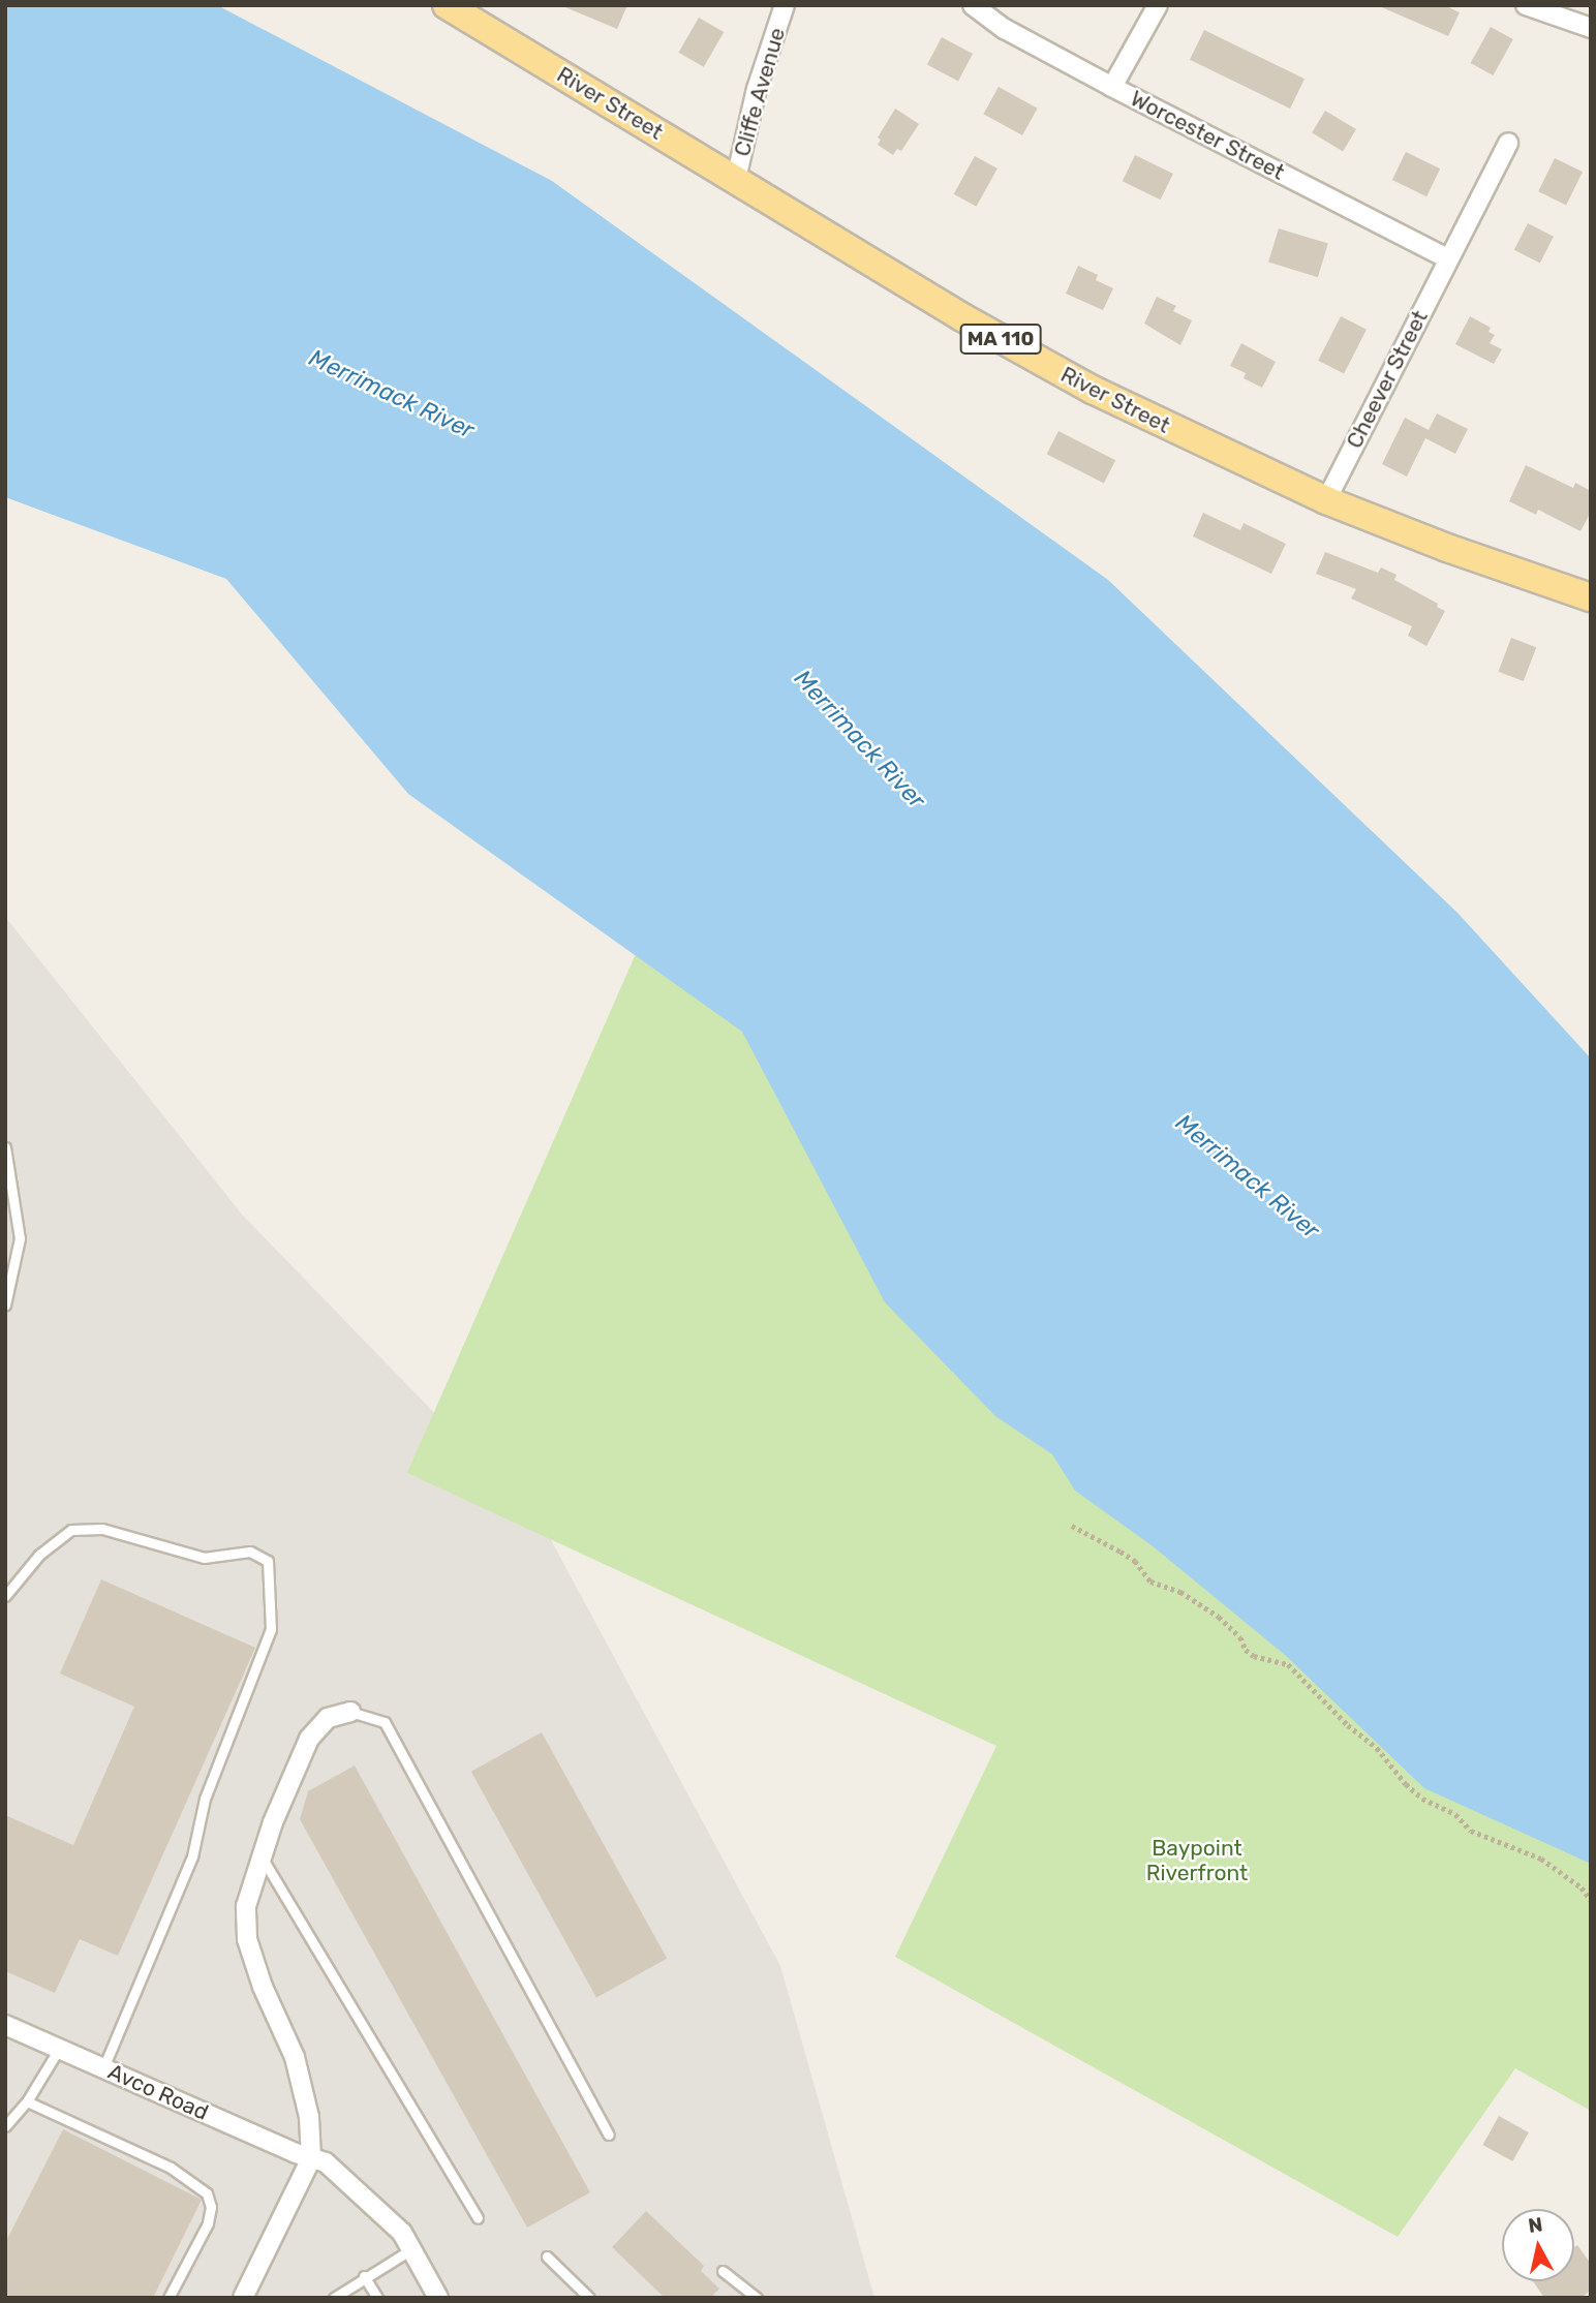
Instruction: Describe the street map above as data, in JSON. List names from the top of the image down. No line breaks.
{"streets":{"main road":["River Street","MA 110"],"street":["Cliffe Avenue","Worcester Street","Cheever Street","Avco Road"]},"crossings":[["Cliffe Avenue","River Street"],["River Street","Cheever Street"],["Worcester Street","Cheever Street"]],"water":["Merrimack River"],"parks":["Baypoint Riverfront"],"north":"top"}
